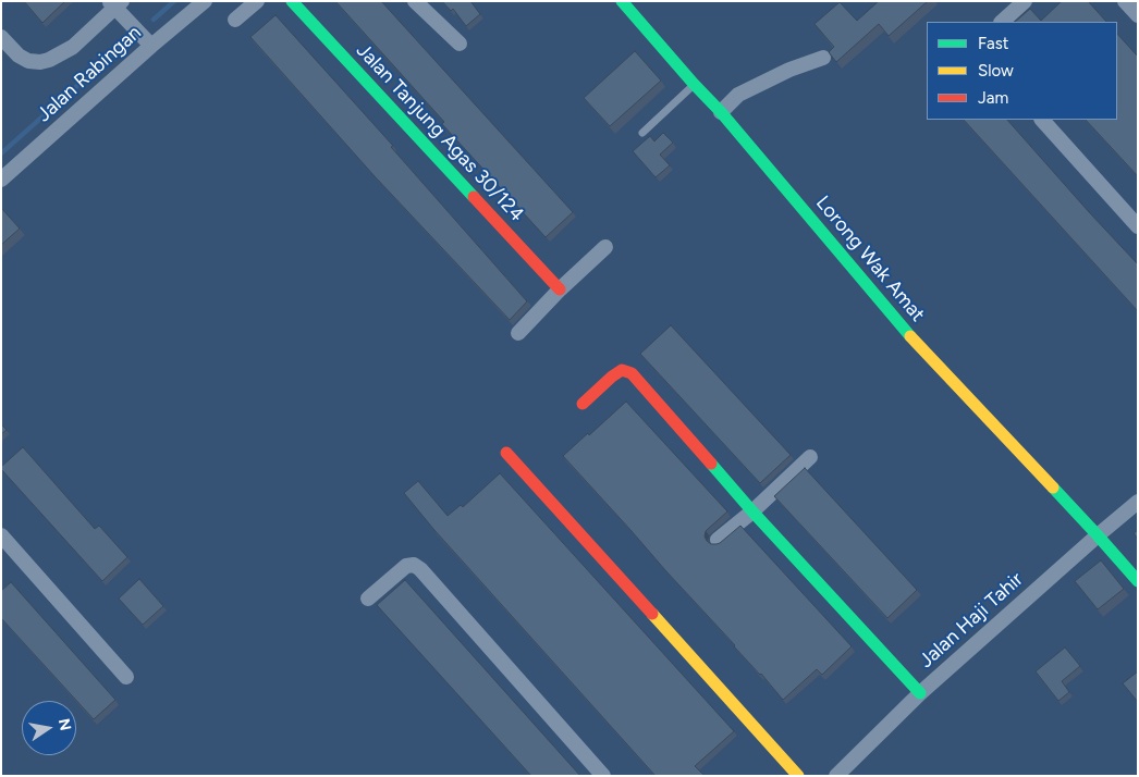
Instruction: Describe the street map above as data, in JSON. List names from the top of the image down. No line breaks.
{"streets":{"street":["Jalan Rabingan","Jalan Tanjung Agas 30/124","Lorong Wak Amat","Jalan Haji Tahir"]},"crossings":[["Lorong Wak Amat","Jalan Haji Tahir"]],"legend":["Fast","Slow","Jam"],"north":"right"}
